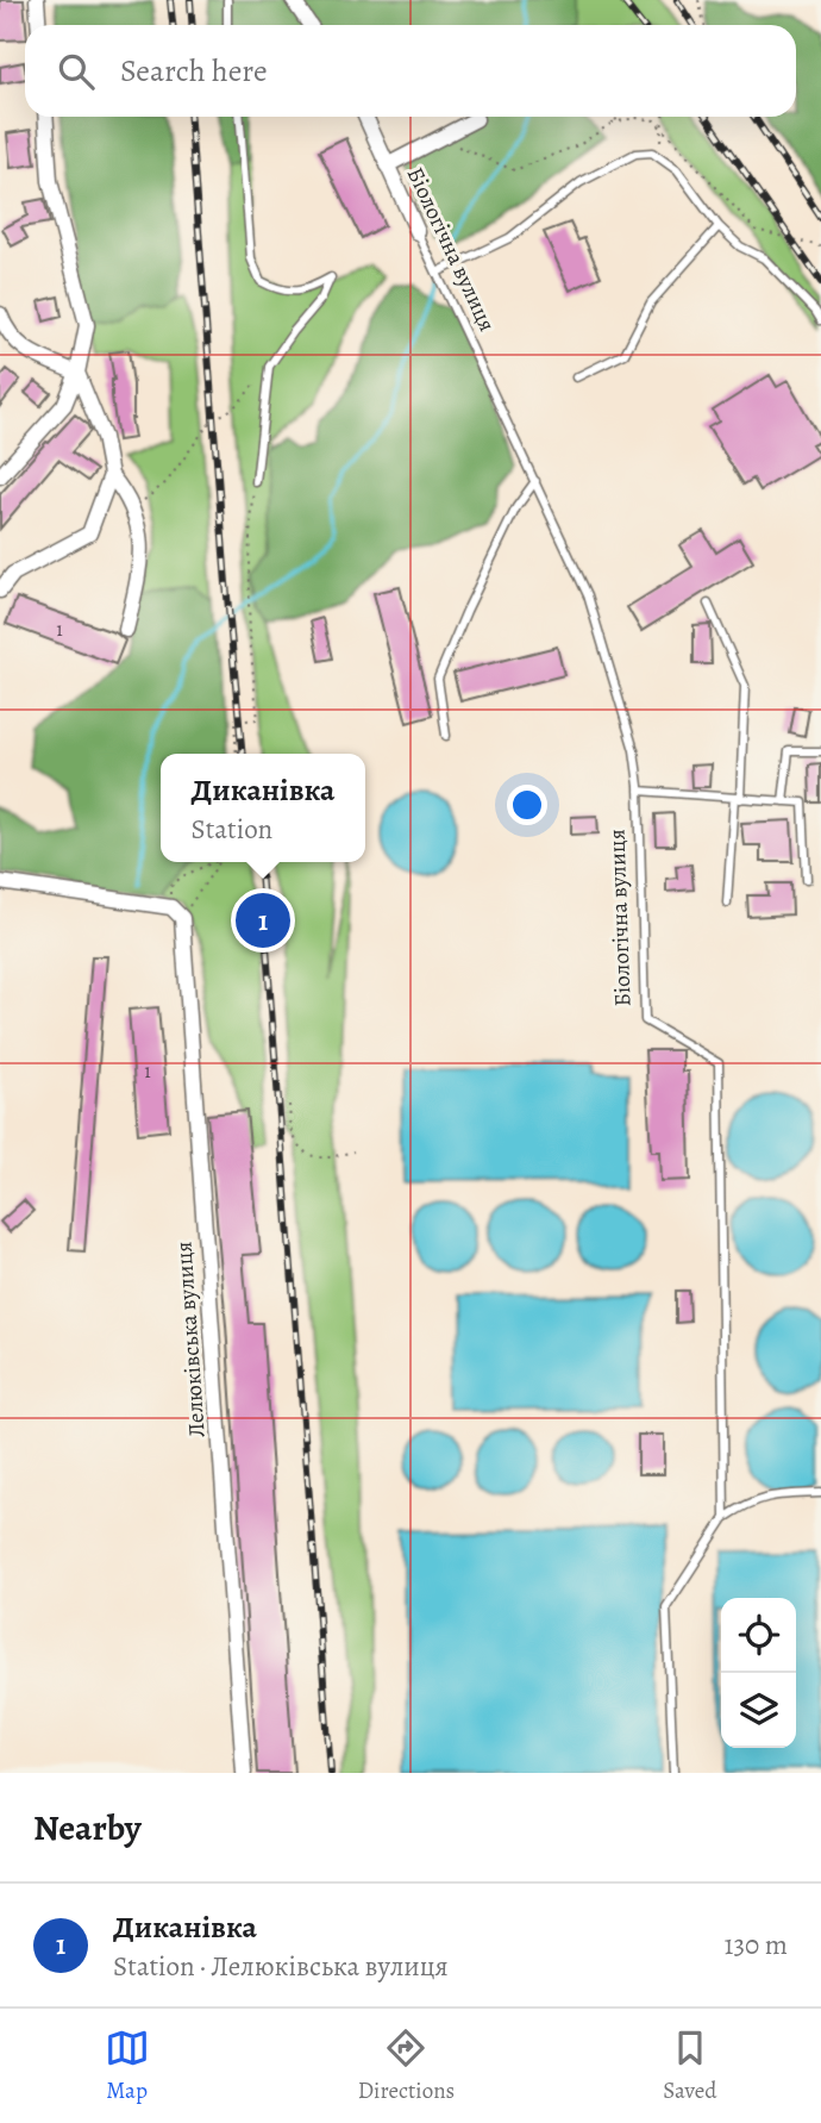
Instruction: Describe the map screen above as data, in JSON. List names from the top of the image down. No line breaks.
{"streets":{"street":["Біологічна вулиця","Лелюківська вулиця"]},"house_numbers":["1","1"],"page":{"search":"Search here","popup":["Диканівка","Station"],"pins":"1","heading":"Nearby","list":[{"mark":"1","name":"Диканівка","note":"Station · Лелюківська вулиця","value":"130 m"}],"nav":["Map","Directions","Saved"]}}
